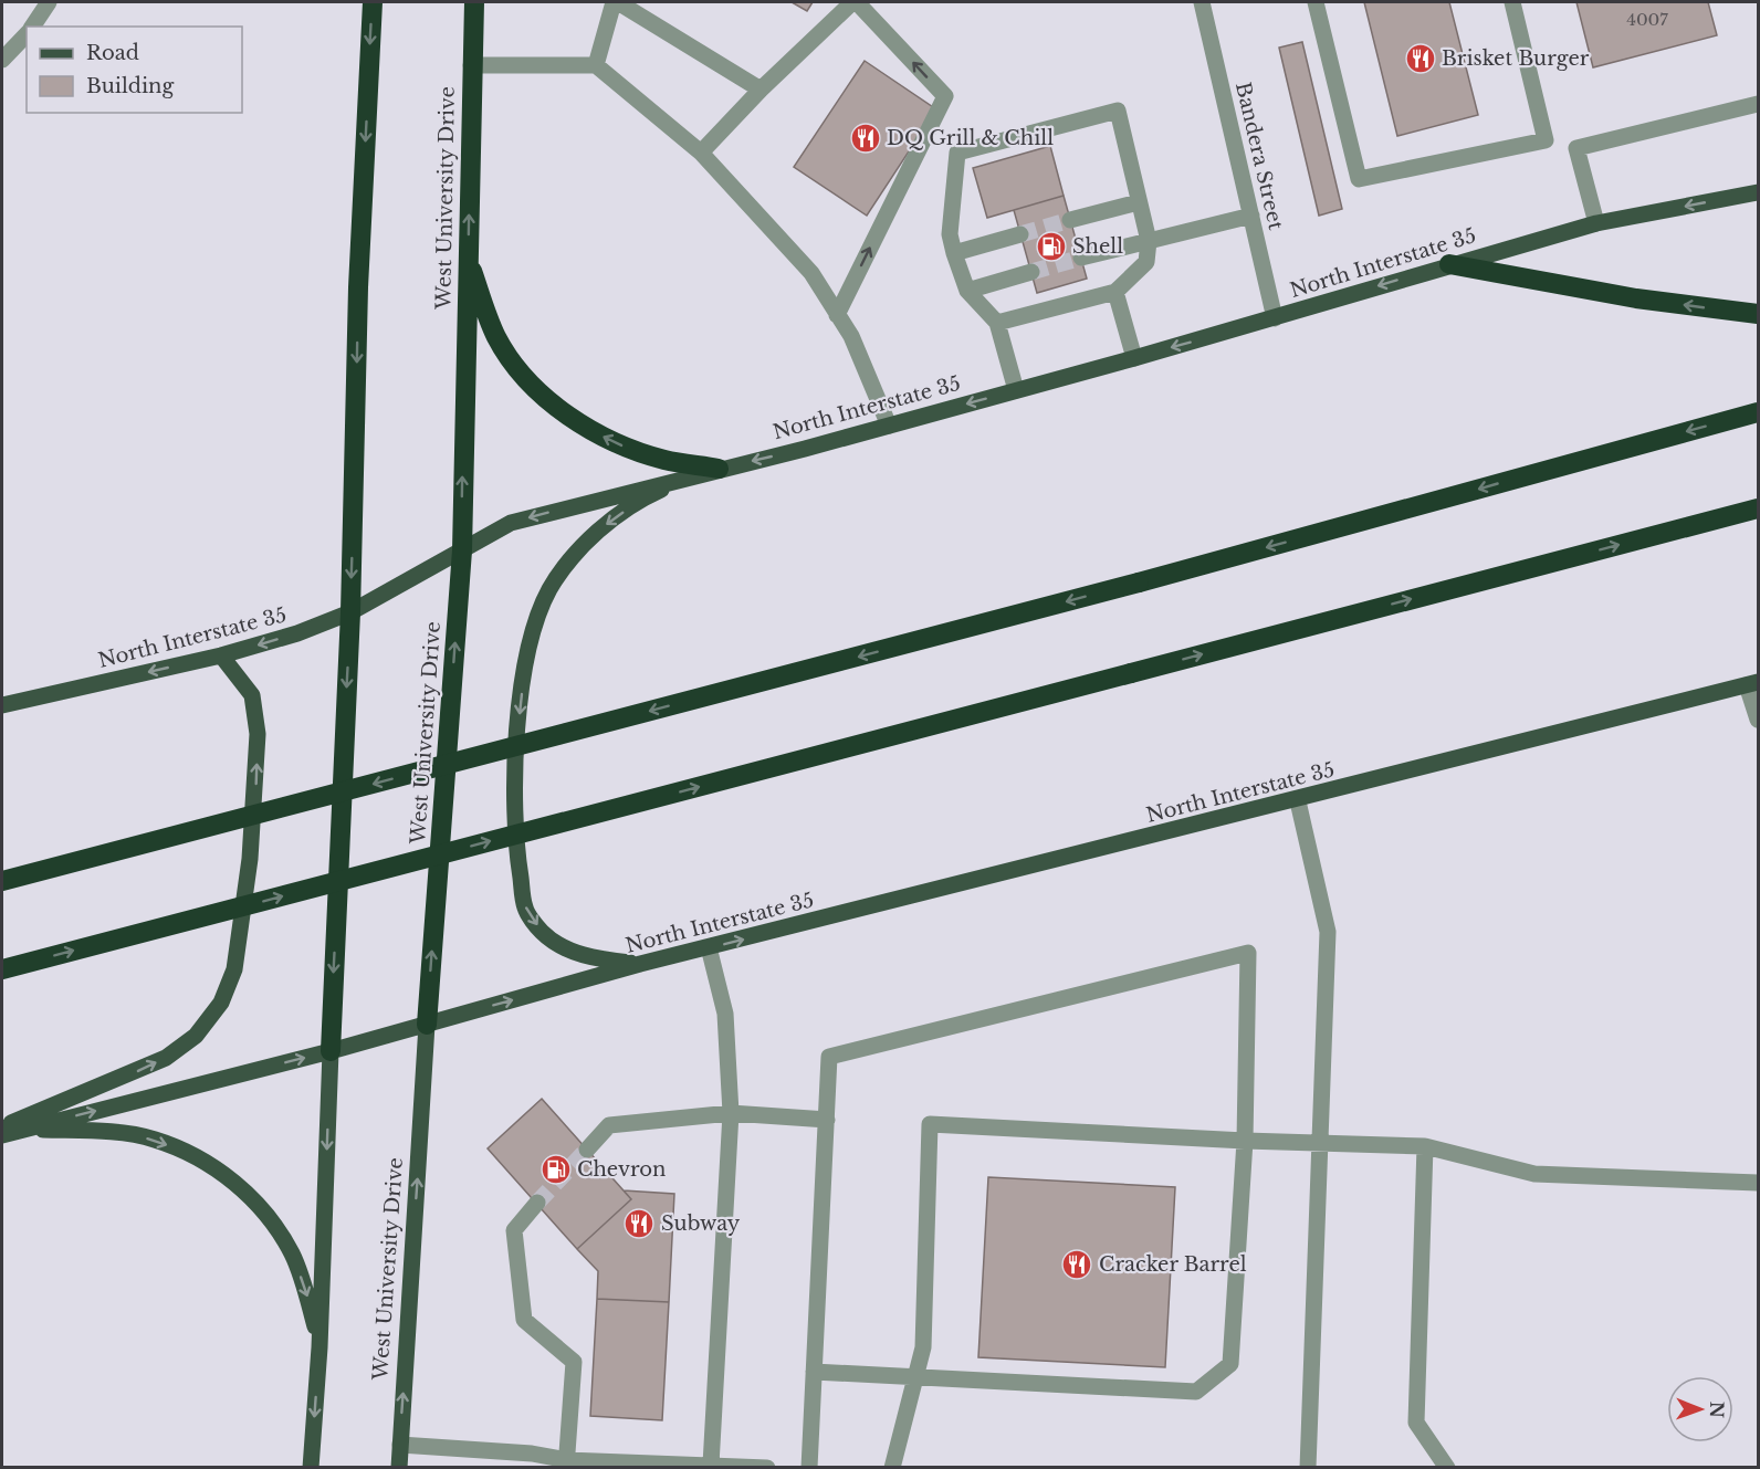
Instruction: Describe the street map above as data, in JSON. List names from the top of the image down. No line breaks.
{"streets":{"highway":["West University Drive"],"main road":["North Interstate 35"],"street":["Bandera Street"]},"crossings":[["Bandera Street","North Interstate 35"],["West University Drive","North Interstate 35"]],"places":{"restaurant":["Brisket Burger","DQ Grill & Chill","Subway","Cracker Barrel"],"fuel station":["Shell","Chevron"]},"house_numbers":["4007"],"legend":["Road","Building"],"north":"right"}
